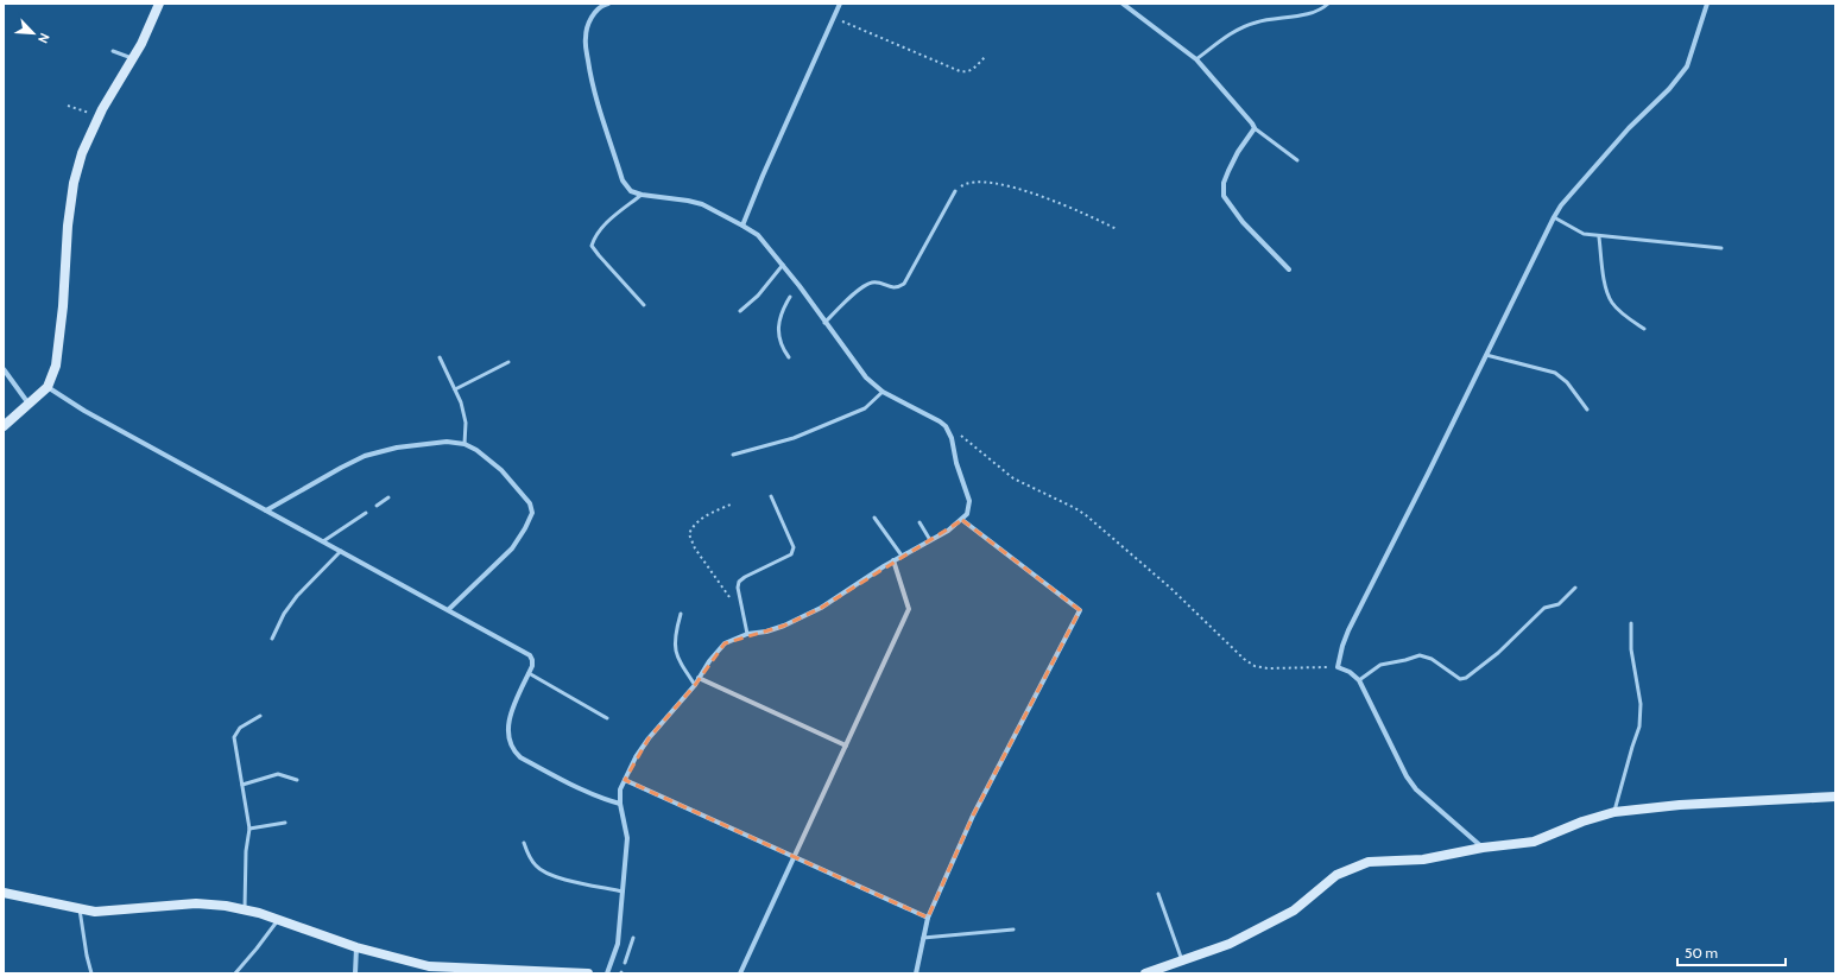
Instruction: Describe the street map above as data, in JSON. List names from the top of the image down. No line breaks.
{"scale_bar":"50 m","north":"bottom right"}
